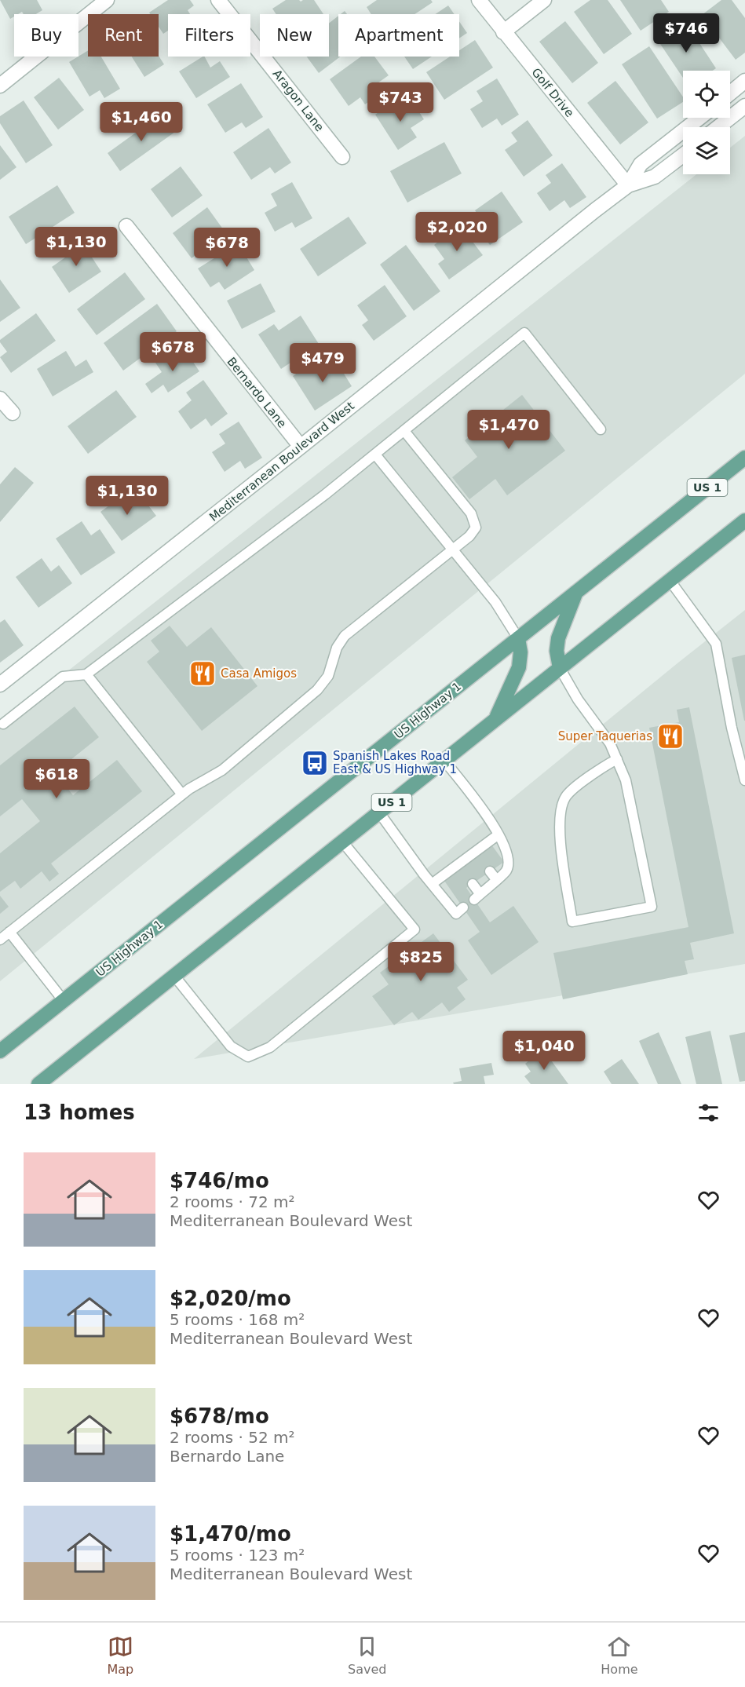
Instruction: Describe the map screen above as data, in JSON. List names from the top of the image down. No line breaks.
{"streets":{"main road":["US 1","US Highway 1"],"street":["Golf Drive","Aragon Lane","Bernardo Lane","Mediterranean Boulevard West"]},"crossings":[["Golf Drive","Mediterranean Boulevard West"],["Bernardo Lane","Mediterranean Boulevard West"]],"places":{"restaurant":["Casa Amigos","Super Taquerias"],"bus stop":["Spanish Lakes Road East & US Highway 1"]},"page":{"price":["$746","$743","$1,460","$2,020","$1,130","$678","$678","$479","$1,470","$1,130","$618","$825","$1,040"],"chip":["Buy","Rent","Filters","New","Apartment"],"heading":"13 homes","list":[{"name":"$746/mo","note":"2 rooms · 72 m² · Mediterranean Boulevard West"},{"name":"$2,020/mo","note":"5 rooms · 168 m² · Mediterranean Boulevard West"},{"name":"$678/mo","note":"2 rooms · 52 m² · Bernardo Lane"},{"name":"$1,470/mo","note":"5 rooms · 123 m² · Mediterranean Boulevard West"}],"tabs":["Map","Saved","Home"]}}
